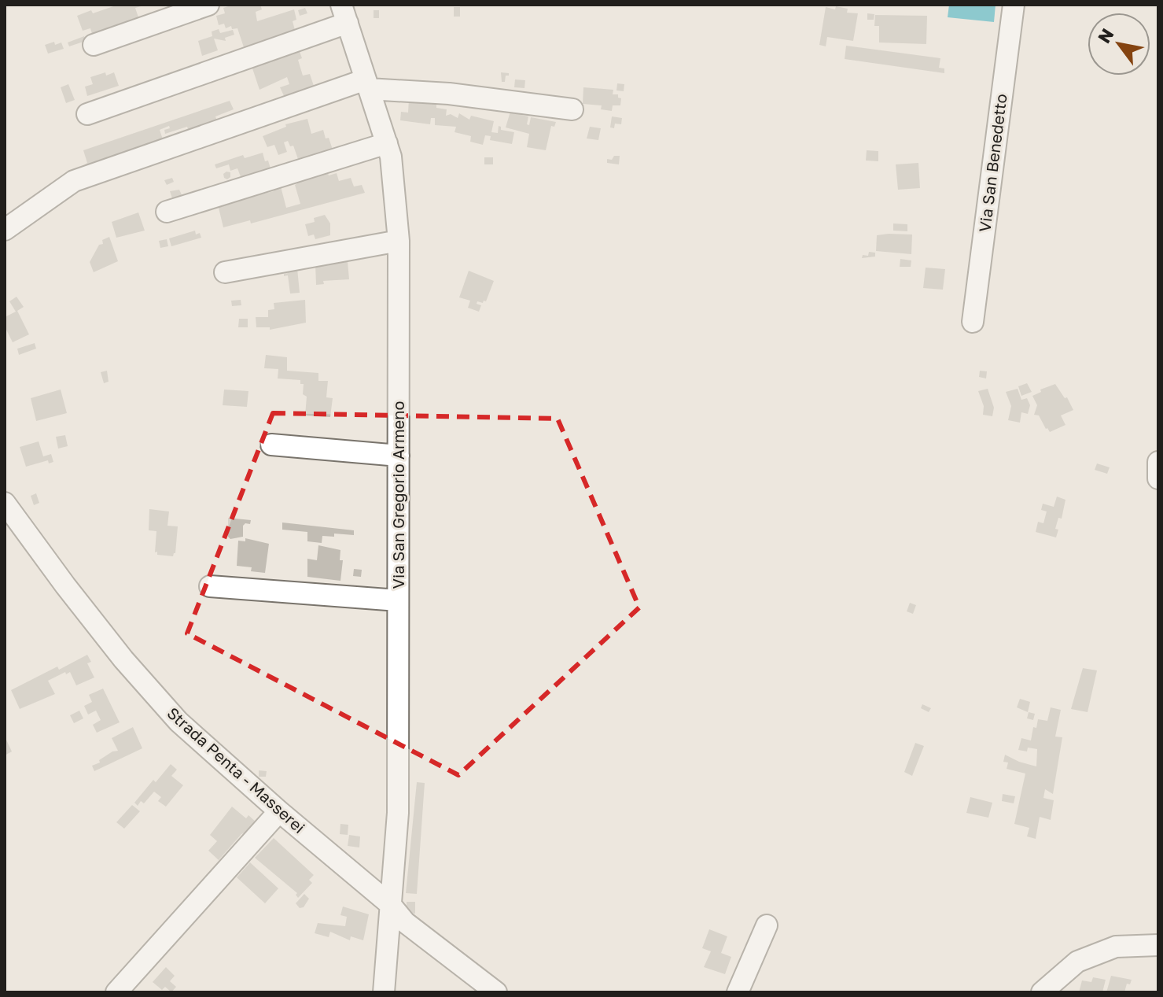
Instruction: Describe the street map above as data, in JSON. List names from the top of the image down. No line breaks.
{"streets":{"street":["Via San Benedetto","Via San Gregorio Armeno","Strada Penta - Masserei"]},"crossings":[["Via San Gregorio Armeno","Strada Penta - Masserei"]],"north":"top left"}
